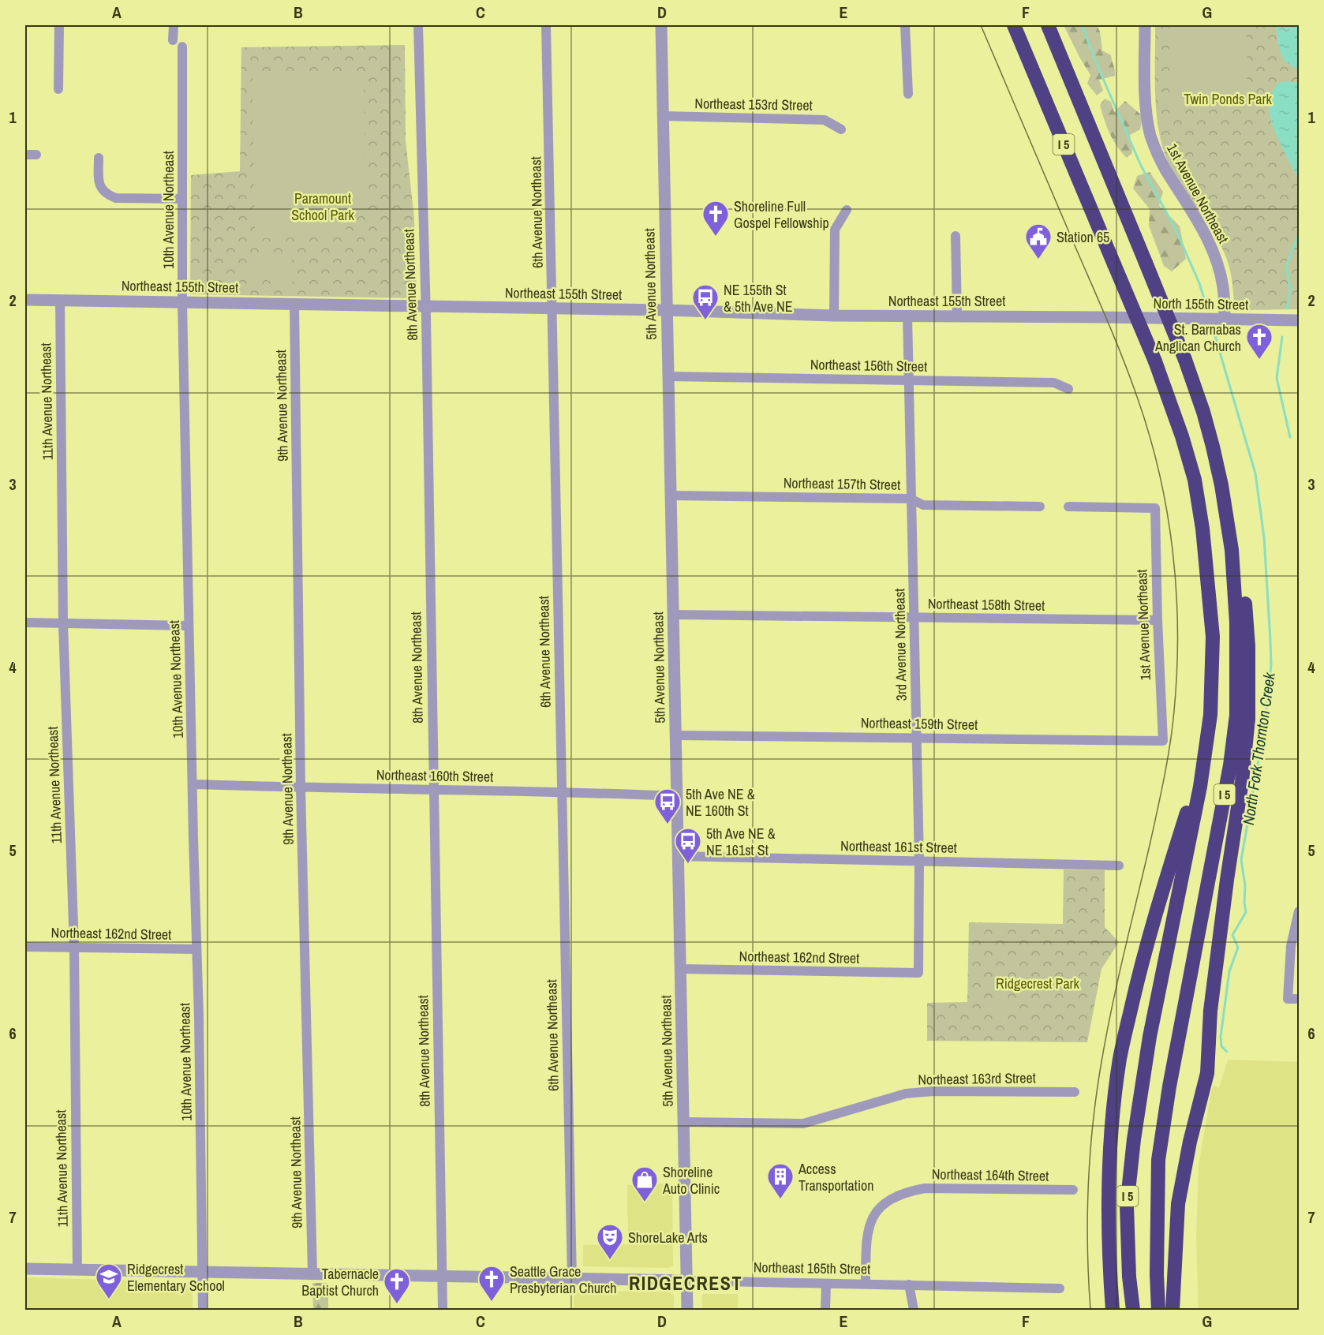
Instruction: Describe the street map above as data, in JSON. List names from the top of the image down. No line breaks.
{"streets":{"highway":["I 5"],"street":["Northeast 153rd Street","1st Avenue Northeast","10th Avenue Northeast","6th Avenue Northeast","5th Avenue Northeast","8th Avenue Northeast","Northeast 155th Street","North 155th Street","Northeast 156th Street","11th Avenue Northeast","9th Avenue Northeast","Northeast 157th Street","Northeast 158th Street","3rd Avenue Northeast","Northeast 159th Street","Northeast 160th Street","Northeast 161st Street","Northeast 162nd Street","Northeast 163rd Street","Northeast 164th Street","Northeast 165th Street"]},"crossings":[["Northeast 153rd Street","5th Avenue Northeast"],["1st Avenue Northeast","North 155th Street"],["1st Avenue Northeast","Northeast 158th Street"],["1st Avenue Northeast","Northeast 159th Street"],["10th Avenue Northeast","Northeast 155th Street"],["10th Avenue Northeast","Northeast 160th Street"],["10th Avenue Northeast","Northeast 162nd Street"],["10th Avenue Northeast","Northeast 165th Street"],["6th Avenue Northeast","Northeast 155th Street"],["6th Avenue Northeast","Northeast 160th Street"],["6th Avenue Northeast","Northeast 165th Street"],["5th Avenue Northeast","Northeast 155th Street"],["5th Avenue Northeast","Northeast 156th Street"],["5th Avenue Northeast","Northeast 157th Street"],["5th Avenue Northeast","Northeast 158th Street"],["5th Avenue Northeast","Northeast 159th Street"],["5th Avenue Northeast","Northeast 160th Street"],["5th Avenue Northeast","Northeast 161st Street"],["5th Avenue Northeast","Northeast 162nd Street"],["5th Avenue Northeast","Northeast 163rd Street"],["5th Avenue Northeast","Northeast 165th Street"],["8th Avenue Northeast","Northeast 155th Street"],["8th Avenue Northeast","Northeast 160th Street"],["8th Avenue Northeast","Northeast 165th Street"],["Northeast 155th Street","North 155th Street"],["Northeast 155th Street","11th Avenue Northeast"],["Northeast 155th Street","9th Avenue Northeast"],["Northeast 155th Street","3rd Avenue Northeast"],["Northeast 156th Street","3rd Avenue Northeast"],["11th Avenue Northeast","Northeast 162nd Street"],["11th Avenue Northeast","Northeast 165th Street"],["9th Avenue Northeast","Northeast 160th Street"],["9th Avenue Northeast","Northeast 165th Street"],["Northeast 157th Street","3rd Avenue Northeast"],["Northeast 158th Street","3rd Avenue Northeast"],["3rd Avenue Northeast","Northeast 159th Street"],["3rd Avenue Northeast","Northeast 161st Street"],["3rd Avenue Northeast","Northeast 162nd Street"],["Northeast 164th Street","Northeast 165th Street"]],"districts":["RIDGECREST"],"water":["North Fork Thornton Creek"],"parks":["Twin Ponds Park","Paramount School Park","Ridgecrest Park"],"places":{"church":["Shoreline Full Gospel Fellowship","St. Barnabas Anglican Church","Seattle Grace Presbyterian Church","Tabernacle Baptist Church"],"public building":["Station 65"],"bus stop":["NE 155th St & 5th Ave NE","5th Ave NE & NE 160th St","5th Ave NE & NE 161st St"],"building":["Access Transportation"],"shop":["Shoreline Auto Clinic"],"theatre":["ShoreLake Arts"],"school or university":["Ridgecrest Elementary School"]},"grid":{"columns":["A","B","C","D","E","F","G"],"rows":["1","2","3","4","5","6","7"]}}
